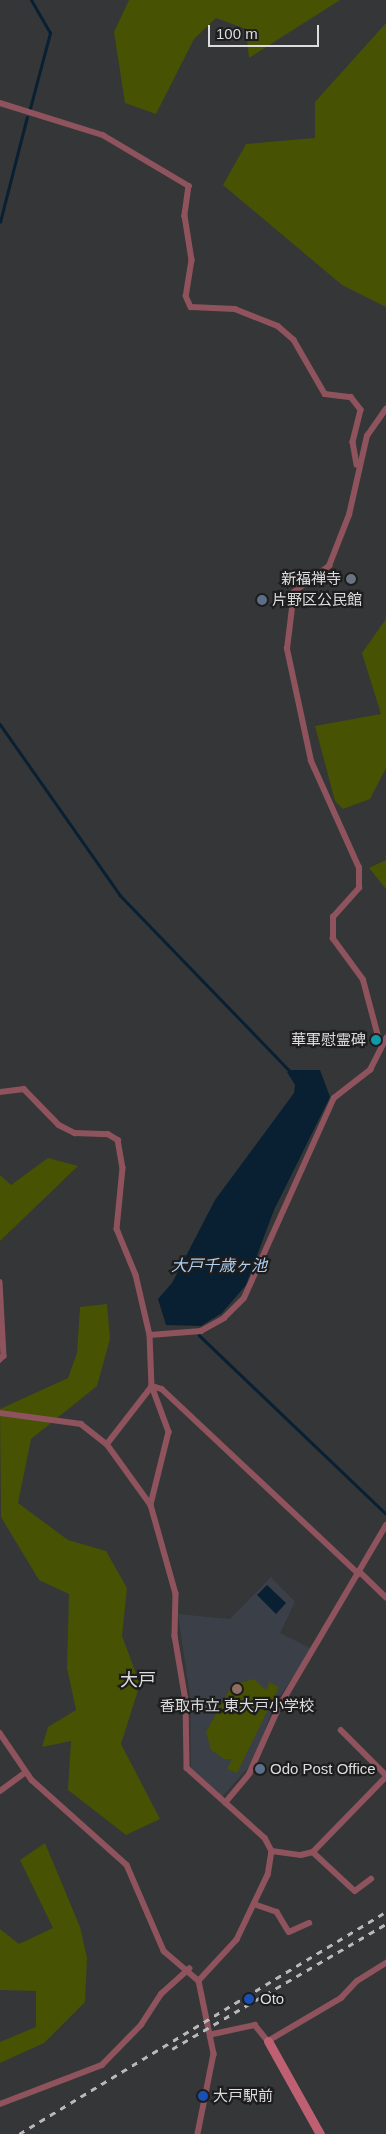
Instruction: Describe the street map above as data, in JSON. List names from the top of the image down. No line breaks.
{"districts":["大戸"],"water":["大戸千歳ヶ池"],"places":["新福禅寺","片野区公民館","華軍慰霊碑","香取市立 東大戸小学校","Odo Post Office","Oto","大戸駅前"],"scale_bar":"100 m"}
